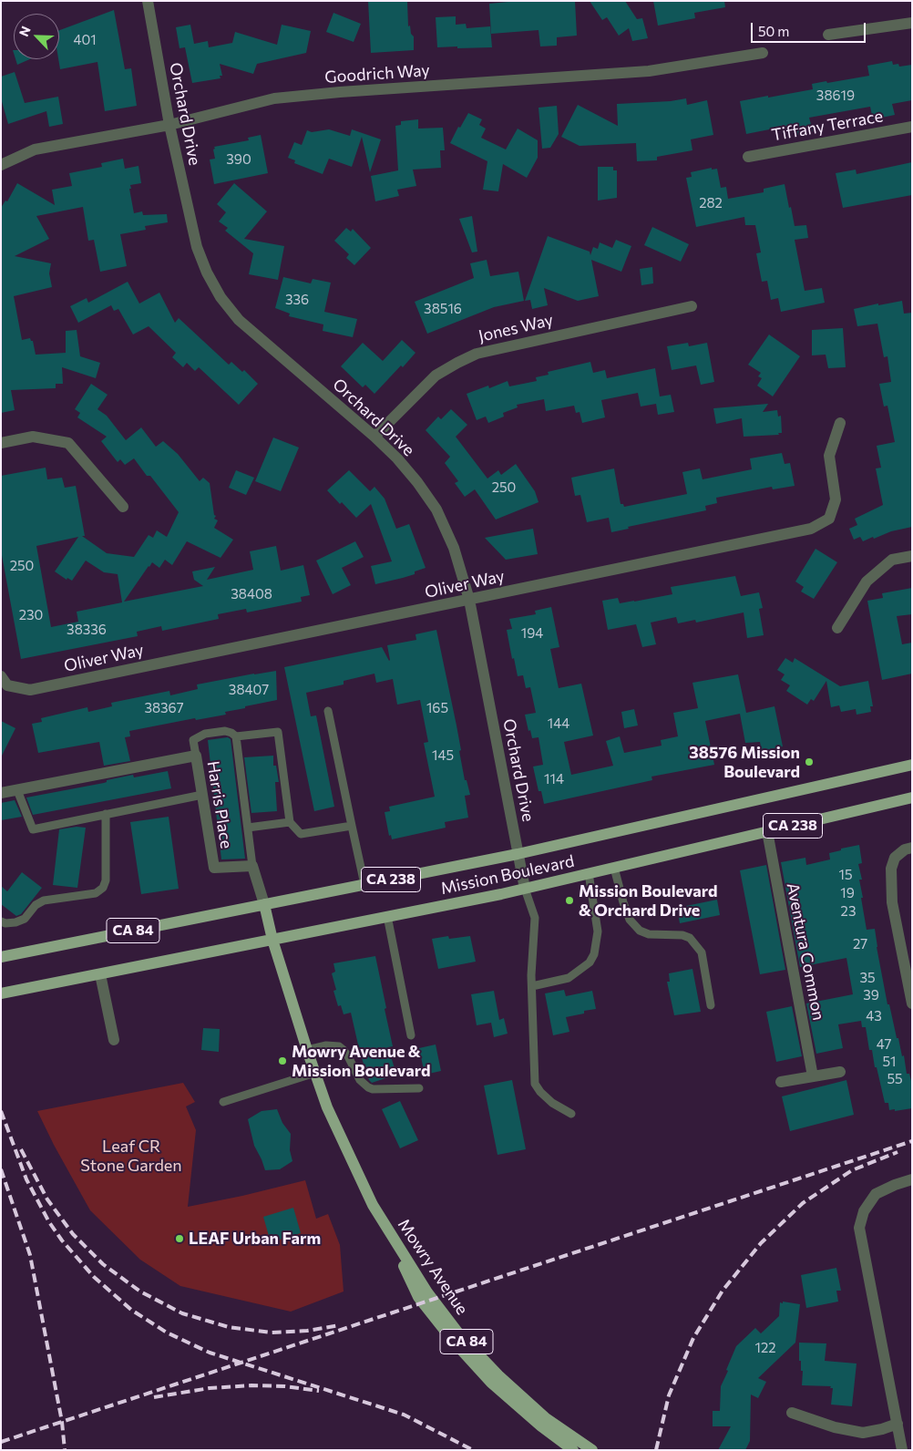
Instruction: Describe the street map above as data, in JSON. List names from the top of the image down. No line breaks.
{"streets":{"main road":["CA 238","Mission Boulevard","CA 84","Mowry Avenue"],"street":["Goodrich Way","Orchard Drive","Tiffany Terrace","Jones Way","Oliver Way","Harris Place","Aventura Common"]},"crossings":[["Goodrich Way","Orchard Drive"],["Orchard Drive","Jones Way"],["Orchard Drive","Oliver Way"],["Orchard Drive","Mission Boulevard"],["Mission Boulevard","Aventura Common"],["Mission Boulevard","Mowry Avenue"]],"parks":["Leaf CR Stone Garden"],"places":["38576 Mission Boulevard","Mission Boulevard & Orchard Drive","Mowry Avenue & Mission Boulevard","LEAF Urban Farm"],"house_numbers":["401","38619","390","282","336","38516","250","250","38408","230","38336","194","38407","38367","165","144","145","114","15","19","23","27","35","39","43","47","51","55","122"],"scale_bar":"50 m","north":"top left"}
